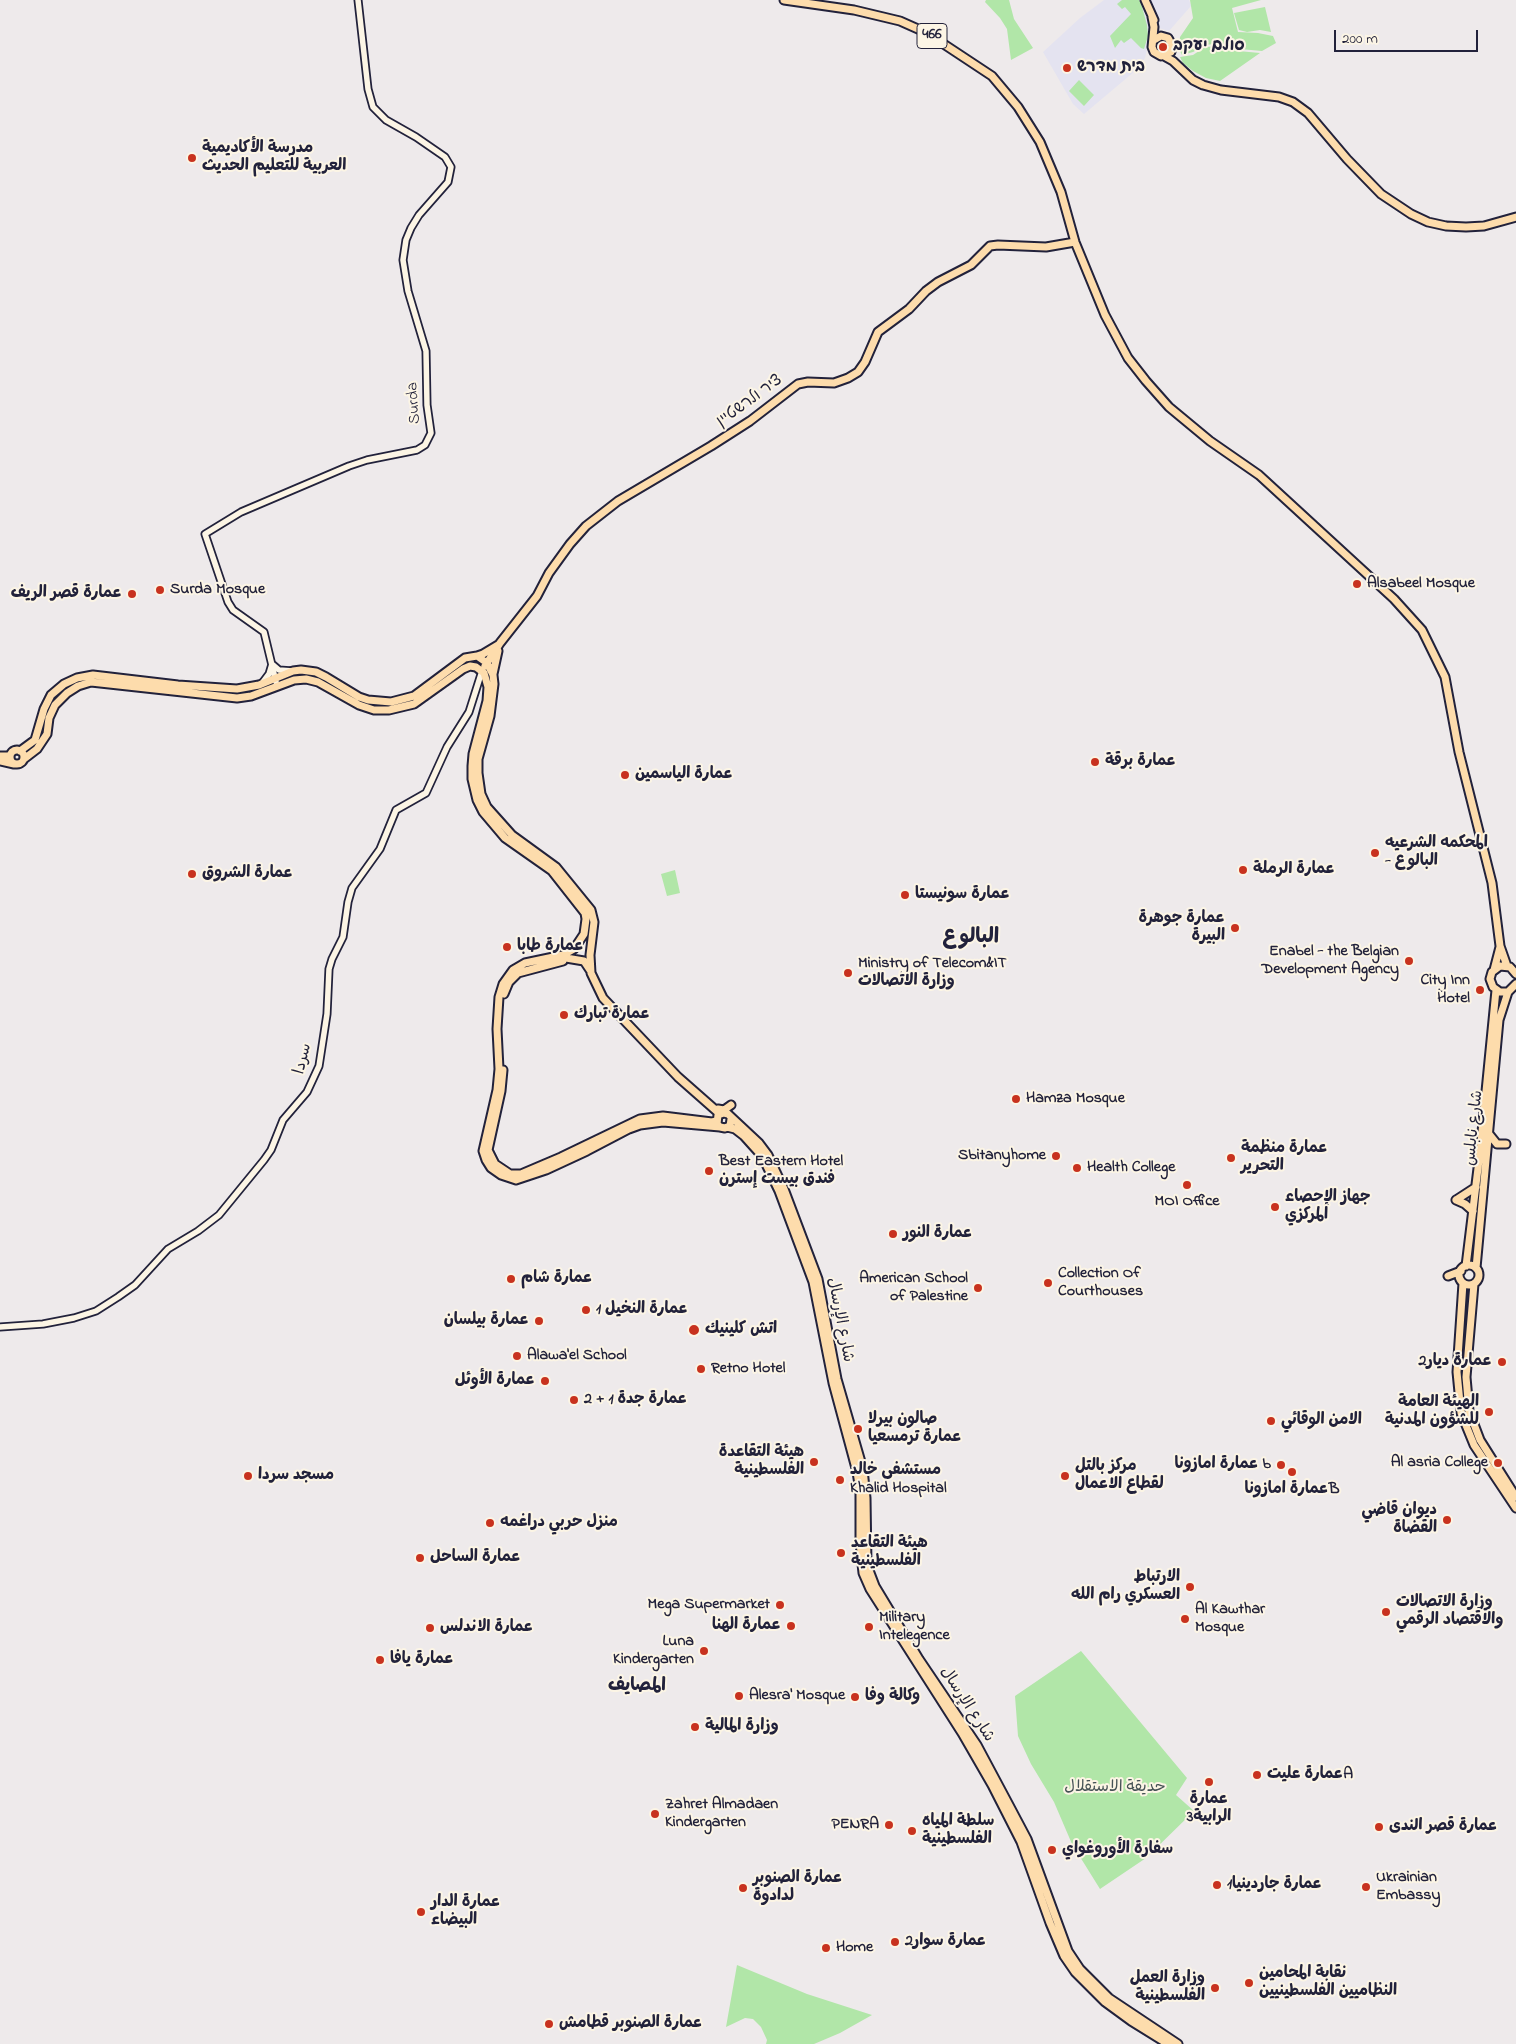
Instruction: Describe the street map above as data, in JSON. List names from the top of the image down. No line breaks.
{"streets":{"main road":["466","ציר ולרשטיין","شارع نابلس","شارع الإرسال"],"street":["Surda","سردا"]},"crossings":[["466","ציר ולרשטיין"],["ציר ולרשטיין","سردا"]],"districts":["البالوع","المصايف"],"parks":["حديقة الاستقلال"],"places":["סולם יעקב","בית מדרש","مدرسة الأكاديمية العربية للتعليم الحديث","Alsabeel Mosque","Surda Mosque","عمارة قصر الريف","عمارة برقة","عمارة الياسمين","المحكمه الشرعيه - البالوع","عمارة الرملة","عمارة الشروق","عمارة سونيستا","عمارة جوهرة البيرة","عمارة طابا","Enabel - the Belgian Development Agency","Ministry of Telecom&IT وزارة الاتصالات","City Inn Hotel","عمارة تبارك","Hamza Mosque","Sbitanyhome","عمارة منظمة التحرير","Health College","Best Eastern Hotel فندق بيست إسترن","MOI Office","جهاز الإحصاء المركزي","عمارة النور","عمارة شام","Collection Of Courthouses","American School of Palestine","عمارة النخيل 1","عمارة بيلسان","اتش كلينيك","Alawa'el School","عمارة ديار2","Retno Hotel","عمارة الأوئل","عمارة جدة 1 + 2","الهيئة العامة للشؤون المدنية","الامن الوقائي","صالون بيرلا عمارة ترمسعيا","هيئة التقاعدة الفلسطينية","Al asria College","عمارة امازونا b","عمارة امازوناB","مسجد سردا","مركز بالتل لقطاع الاعمال","مستشفى خالد Khalid Hospital","ديوان قاضي القضاة","منزل حربي دراغمه","هيئة التقاعد الفلسطينية","عمارة الساحل","الارتباط العسكري رام الله","Mega Supermarket","وزارة الاتصالات والاقتصاد الرقمي","Al Kawthar Mosque","عمارة الهنا","Military Intelegence","عمارة الاندلس","Luna Kindergarten","عمارة يافا","Alesra' Mosque","وكالة وفا","وزارة المالية","عمارة عليتA","عمارة الرابية3","Zahret Almadaen Kindergarten","PENRA","عمارة قصر الندى","سلطة المياه الفلسطينية","سفارة الأوروغواي","عمارة جاردينيا1","Ukrainian Embassy","عمارة الصنوبر لدادوة","عمارة الدار البيضاء","عمارة سوار2","Home","نقابة المحامين النظاميين الفلسطينيين","وزارة العمل الفلسطينية","عمارة الصنوبر قطامش"],"scale_bar":"200 m"}
